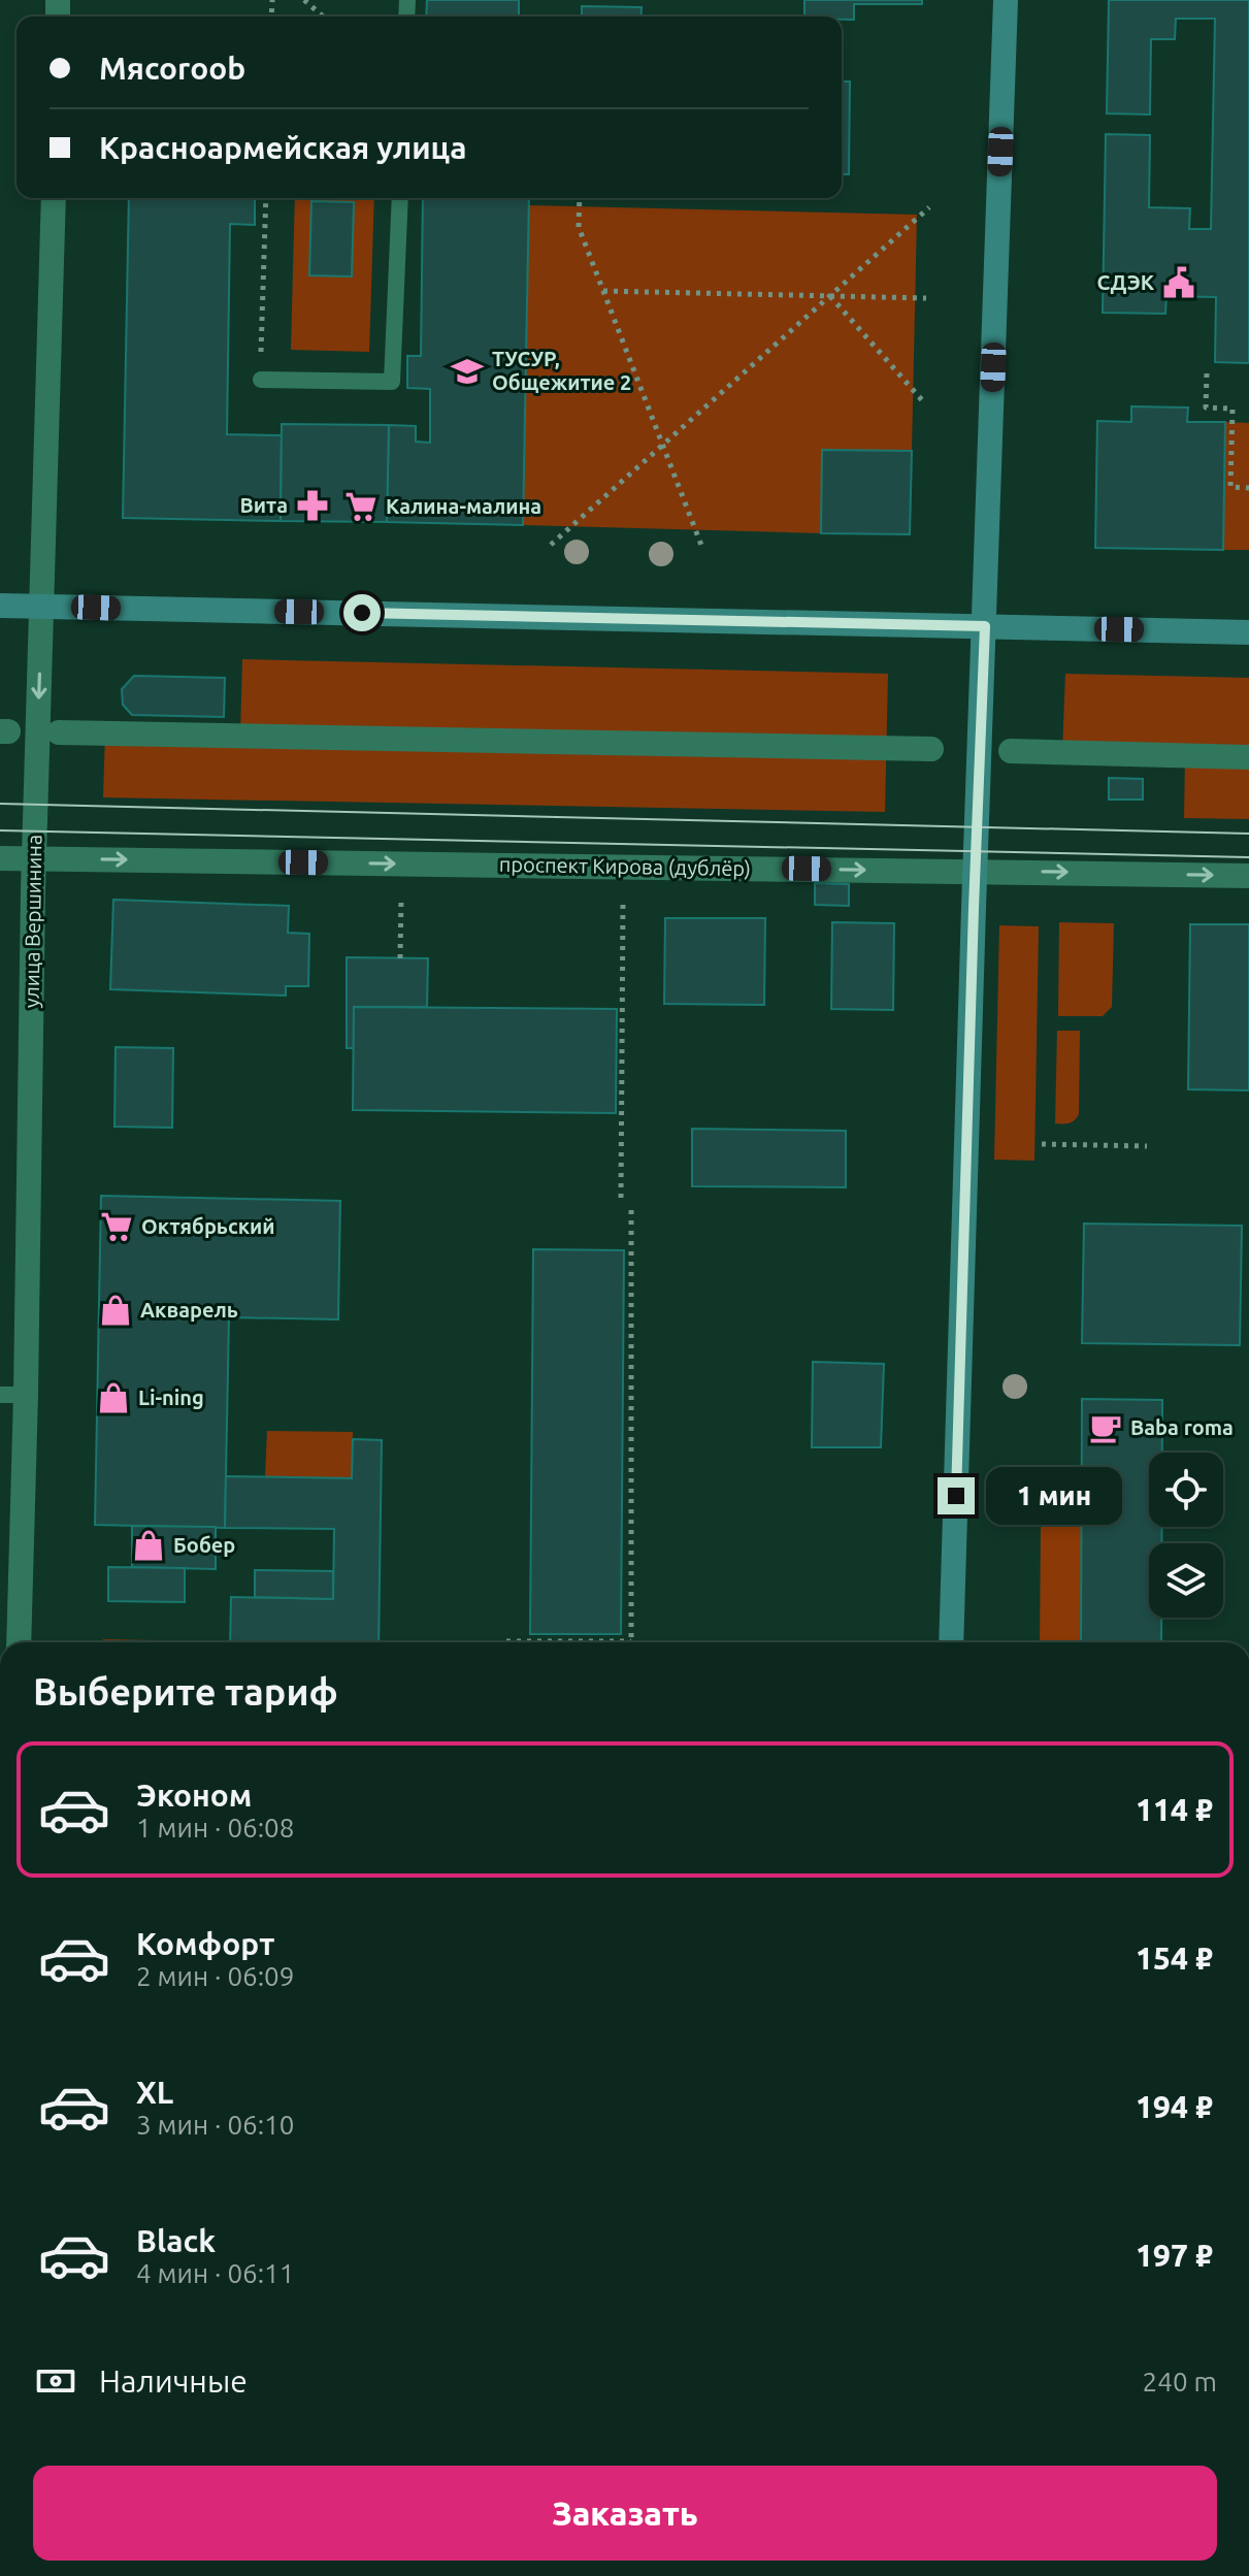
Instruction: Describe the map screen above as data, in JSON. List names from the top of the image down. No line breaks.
{"streets":{"street":["проспект Кирова (дублёр)","улица Вершинина"]},"crossings":[["проспект Кирова (дублёр)","улица Вершинина"]],"places":{"public building":["СДЭК"],"school or university":["ТУСУР, Общежитие 2"],"pharmacy":["Вита"],"supermarket":["Калина-малина","Октябрьский"],"shop":["Акварель","Li-ning","Бобер"],"cafe":["Baba roma"]},"page":{"banner":["Мясоroob","Красноармейская улица"],"bubble":"1 мин","heading":"Выберите тариф","list":[{"name":"Эконом","note":"1 мин · 06:08","value":"114 ₽"},{"name":"Комфорт","note":"2 мин · 06:09","value":"154 ₽"},{"name":"XL","note":"3 мин · 06:10","value":"194 ₽"},{"name":"Black","note":"4 мин · 06:11","value":"197 ₽"}],"pay":["Наличные","240 m"],"buttons":"Заказать"}}
